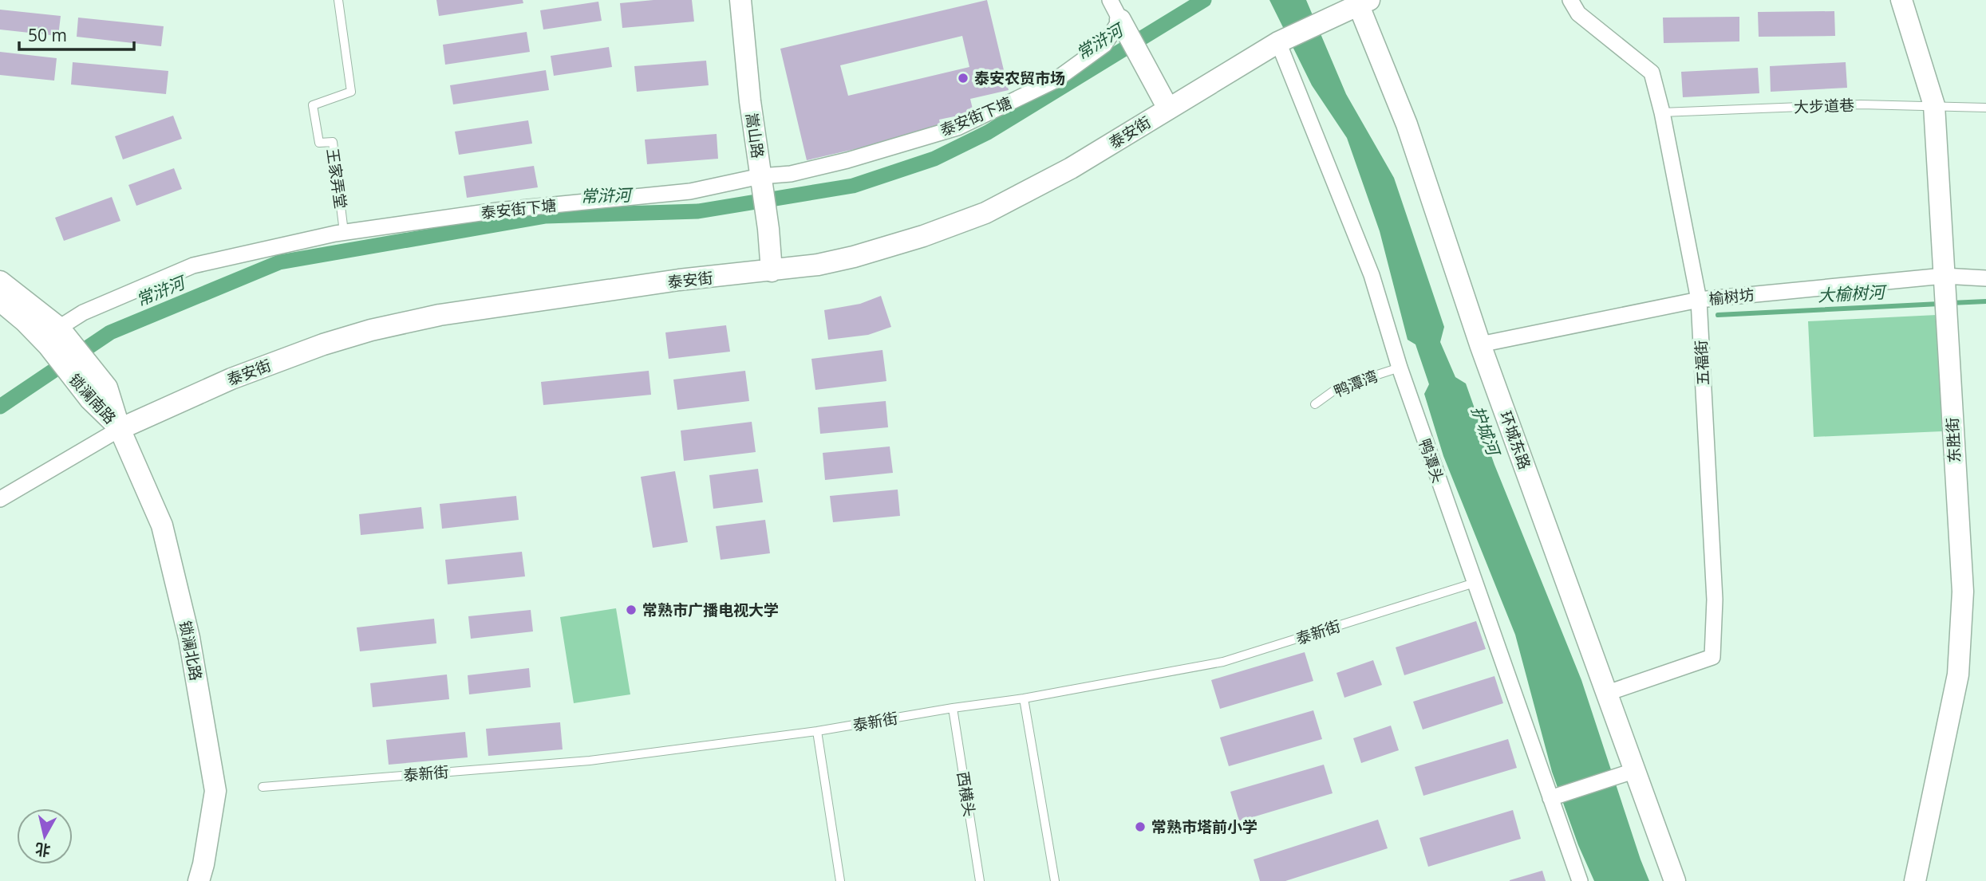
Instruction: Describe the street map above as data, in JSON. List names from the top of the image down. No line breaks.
{"streets":{"street":["泰安街下塘","泰安街","嵩山路","榆树坊","五福街","锁澜南路","环城东路","东胜街","鸭潭头","锁澜北路"],"lane":["大步道巷","王家弄堂","鸭潭湾","泰新街","西横头"]},"crossings":[["大步道巷","五福街"],["大步道巷","东胜街"],["泰安街下塘","嵩山路"],["泰安街下塘","王家弄堂"],["泰安街下塘","锁澜南路"],["泰安街","嵩山路"],["泰安街","锁澜南路"],["泰安街","环城东路"],["泰安街","鸭潭头"],["泰安街","锁澜北路"],["榆树坊","五福街"],["榆树坊","环城东路"],["榆树坊","东胜街"],["五福街","环城东路"],["鸭潭湾","鸭潭头"],["锁澜南路","锁澜北路"],["鸭潭头","泰新街"],["泰新街","西横头"]],"water":["常浒河","大榆树河","护城河"],"places":["泰安农贸市场","常熟市广播电视大学","常熟市塔前小学"],"scale_bar":"50 m","north":"bottom"}
